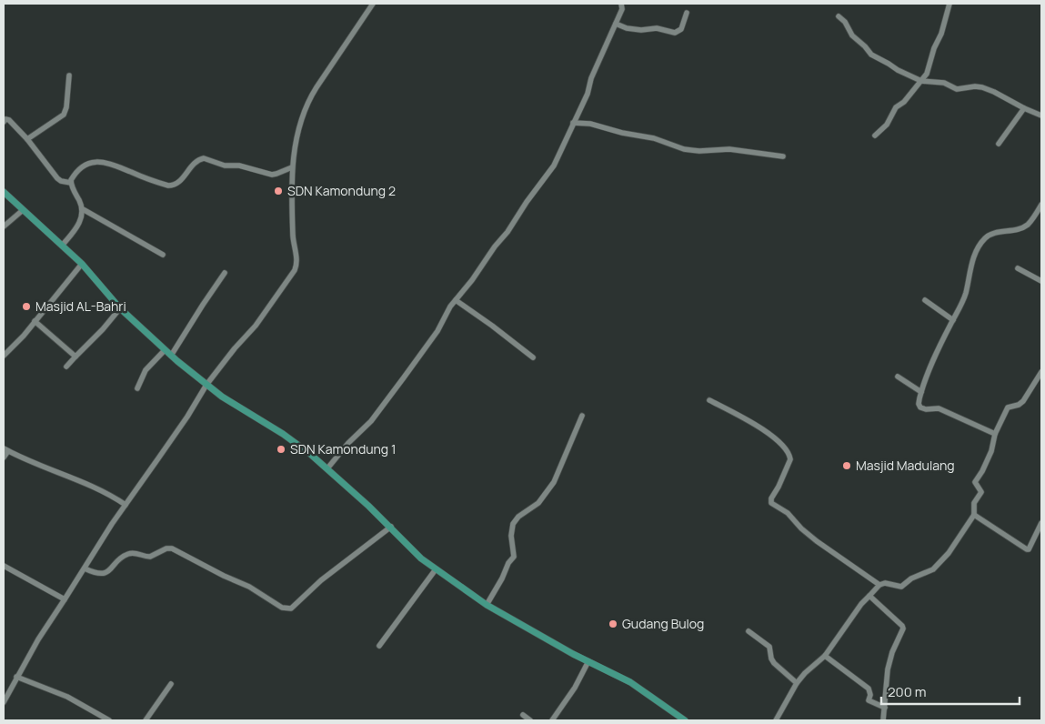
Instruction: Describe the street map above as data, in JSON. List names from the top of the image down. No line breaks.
{"places":["SDN Kamondung 2","Masjid AL-Bahri","SDN Kamondung 1","Masjid Madulang","Gudang Bulog"],"scale_bar":"200 m"}
